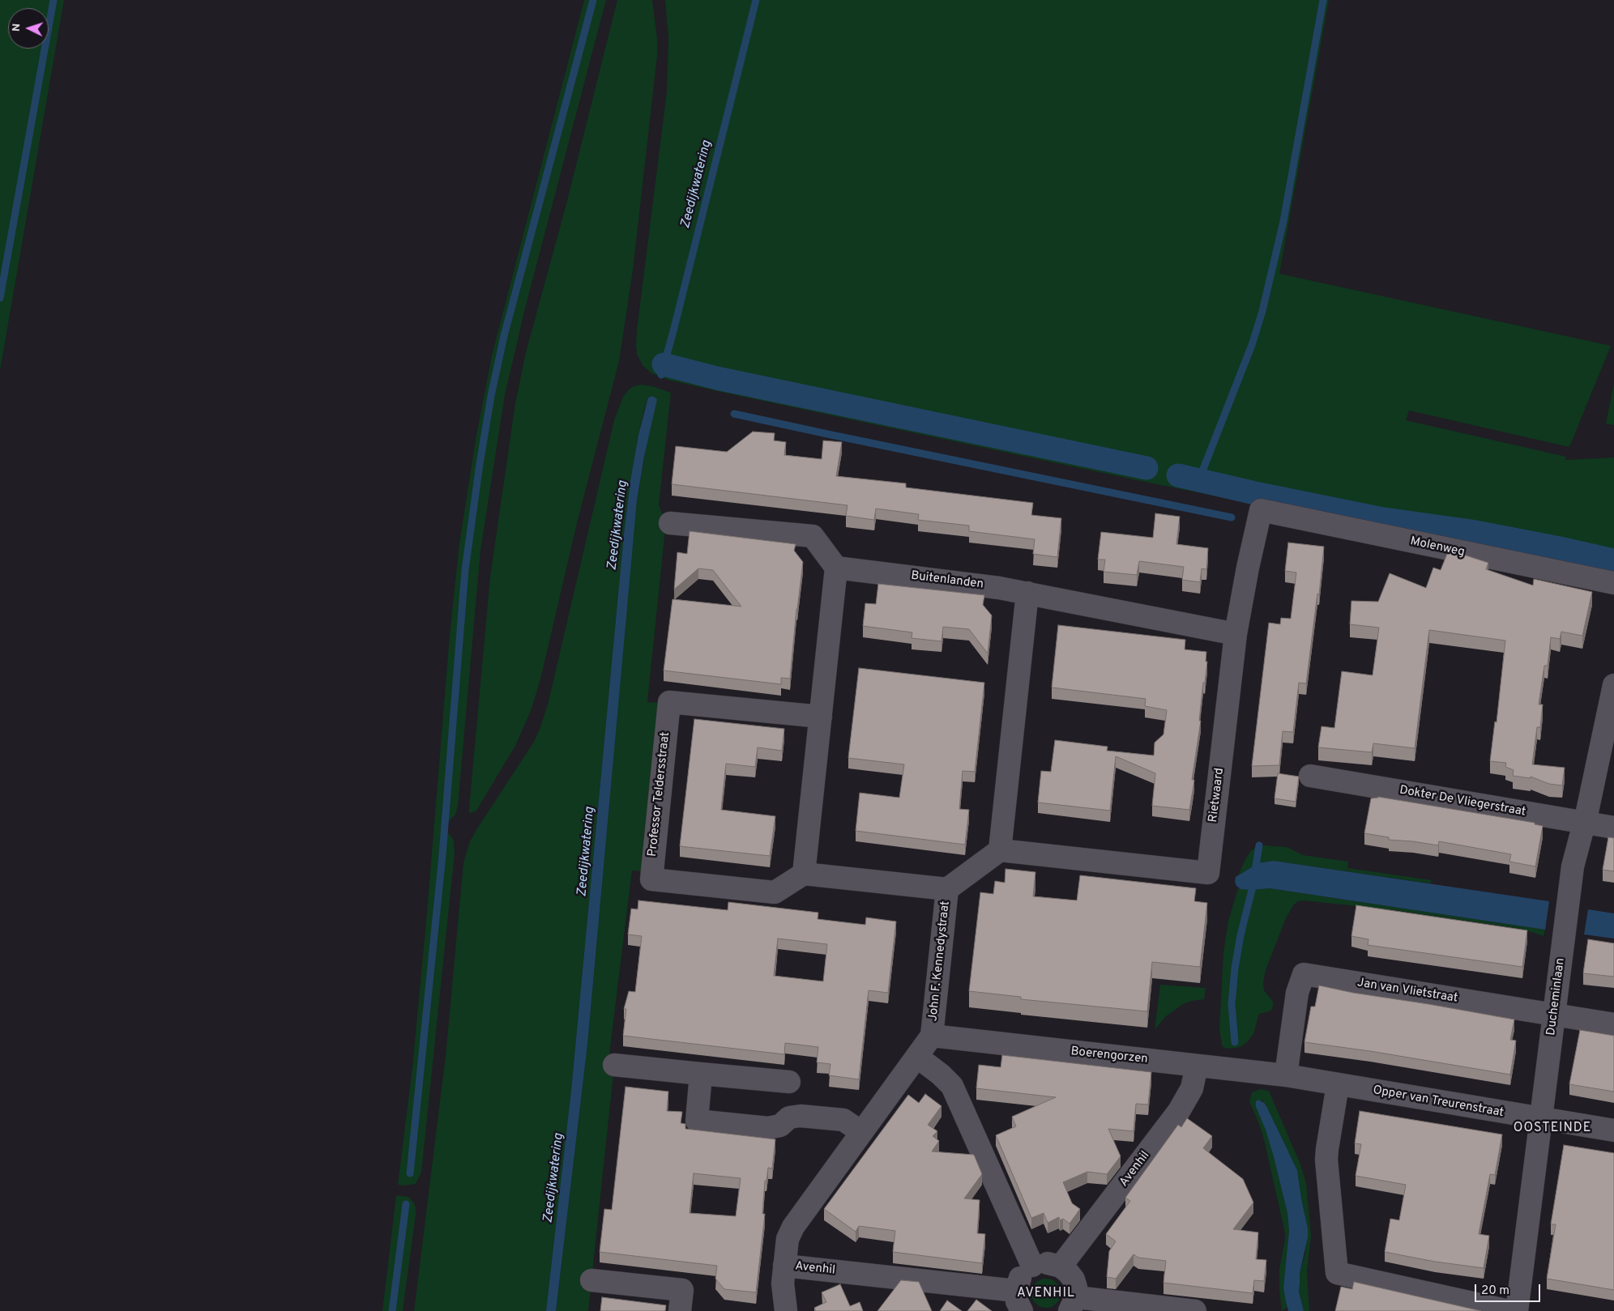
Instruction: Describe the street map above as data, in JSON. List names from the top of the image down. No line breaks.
{"streets":{"street":["Molenweg","Buitenlanden","Professor Teldersstraat","Rietwaard","Dokter De Vliegerstraat","John F. Kennedystraat","Jan van Vlietstraat","Ducheminlaan","Boerengorzen","Opper van Treurenstraat","Avenhil"]},"crossings":[["Molenweg","Rietwaard"],["Buitenlanden","Rietwaard"],["Rietwaard","John F. Kennedystraat"],["Dokter De Vliegerstraat","Ducheminlaan"],["John F. Kennedystraat","Boerengorzen"],["John F. Kennedystraat","Avenhil"],["Jan van Vlietstraat","Ducheminlaan"],["Jan van Vlietstraat","Boerengorzen"],["Jan van Vlietstraat","Opper van Treurenstraat"],["Ducheminlaan","Opper van Treurenstraat"],["Boerengorzen","Opper van Treurenstraat"],["Boerengorzen","Avenhil"]],"districts":["OOSTEINDE","AVENHIL"],"water":["Zeedijkwatering"],"scale_bar":"20 m","north":"left"}
